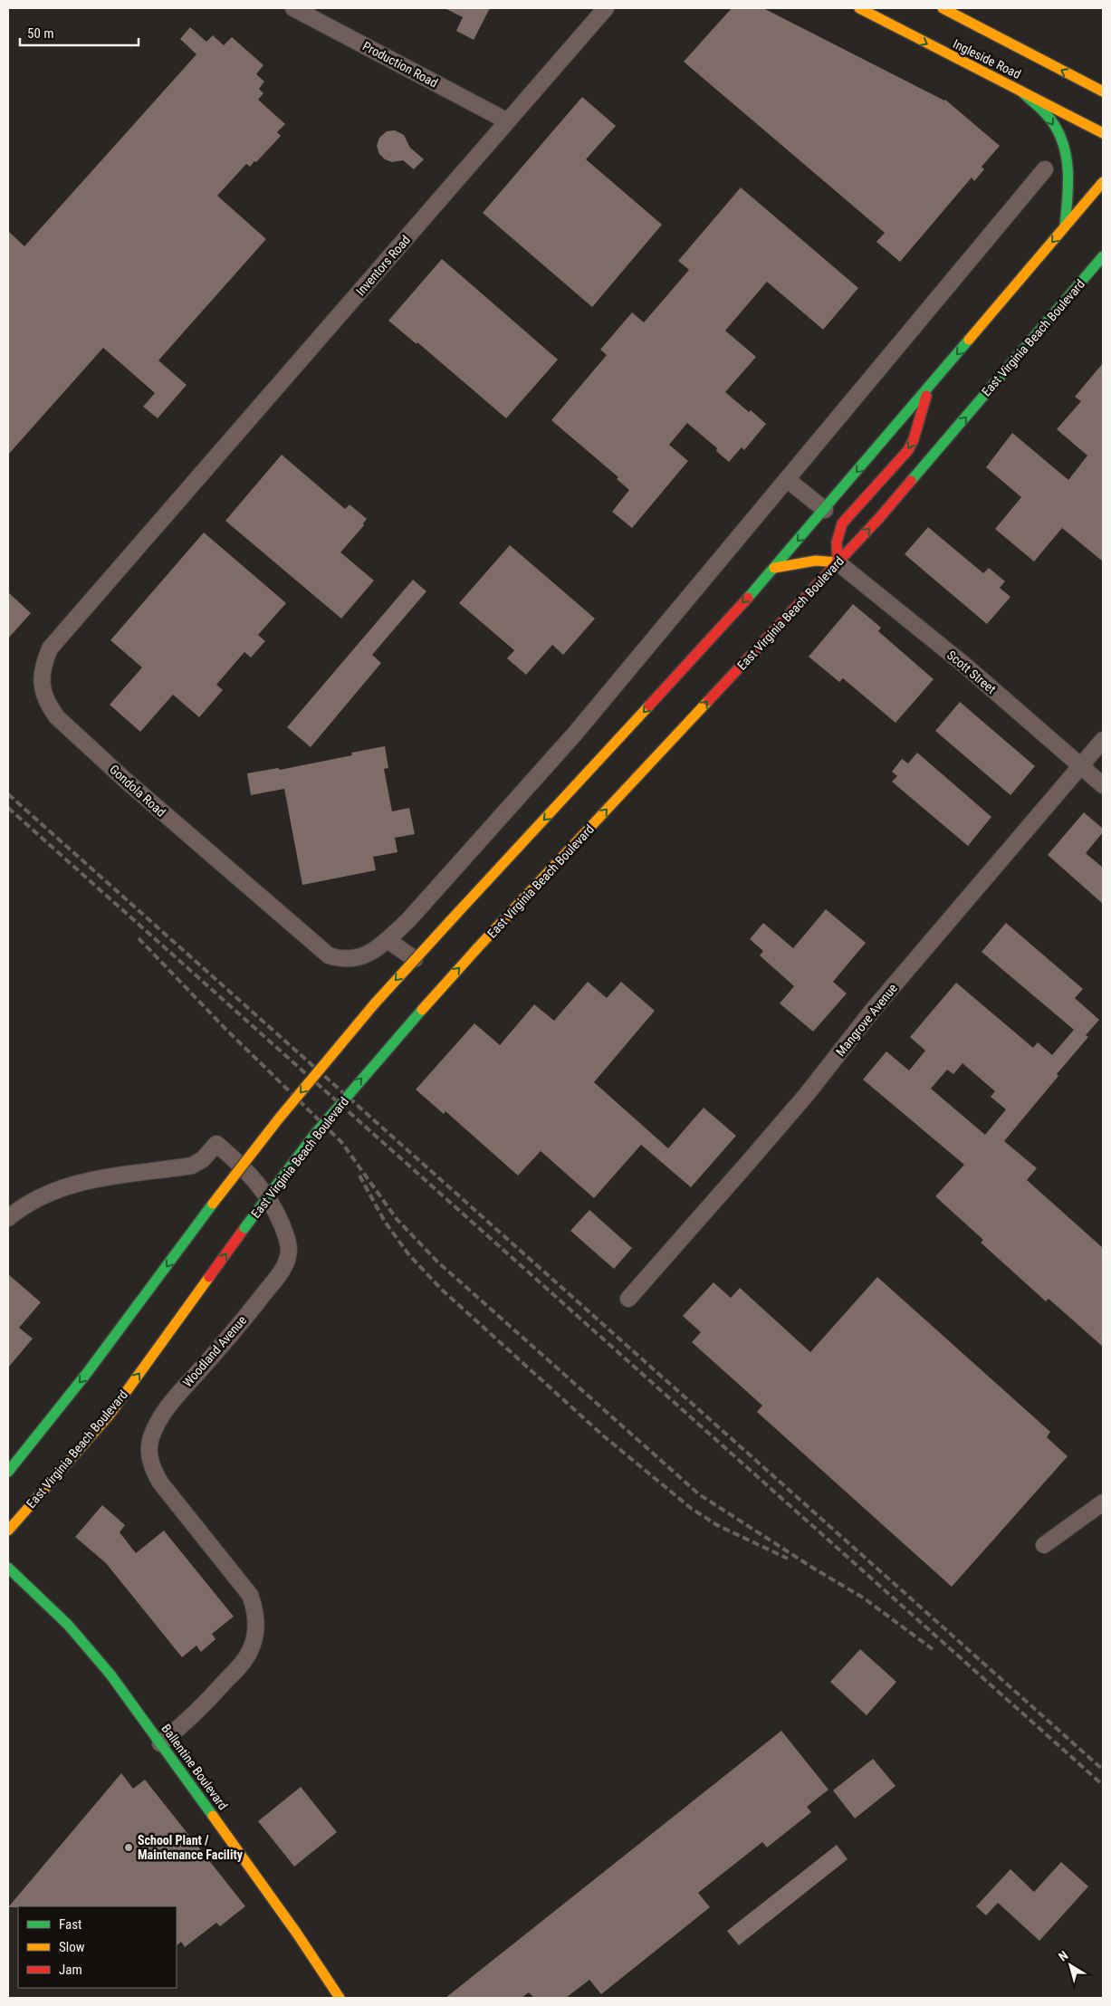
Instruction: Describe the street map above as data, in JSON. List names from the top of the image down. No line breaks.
{"streets":{"main road":["Ingleside Road","East Virginia Beach Boulevard","Ballentine Boulevard"],"street":["Production Road","Inventors Road","Scott Street","Gondola Road","Mangrove Avenue","Woodland Avenue"]},"crossings":[["Production Road","Inventors Road"],["Inventors Road","Gondola Road"],["East Virginia Beach Boulevard","Scott Street"],["Scott Street","Mangrove Avenue"],["Woodland Avenue","Ballentine Boulevard"]],"places":["School Plant / Maintenance Facility"],"legend":["Fast","Slow","Jam"],"scale_bar":"50 m","north":"top left"}
